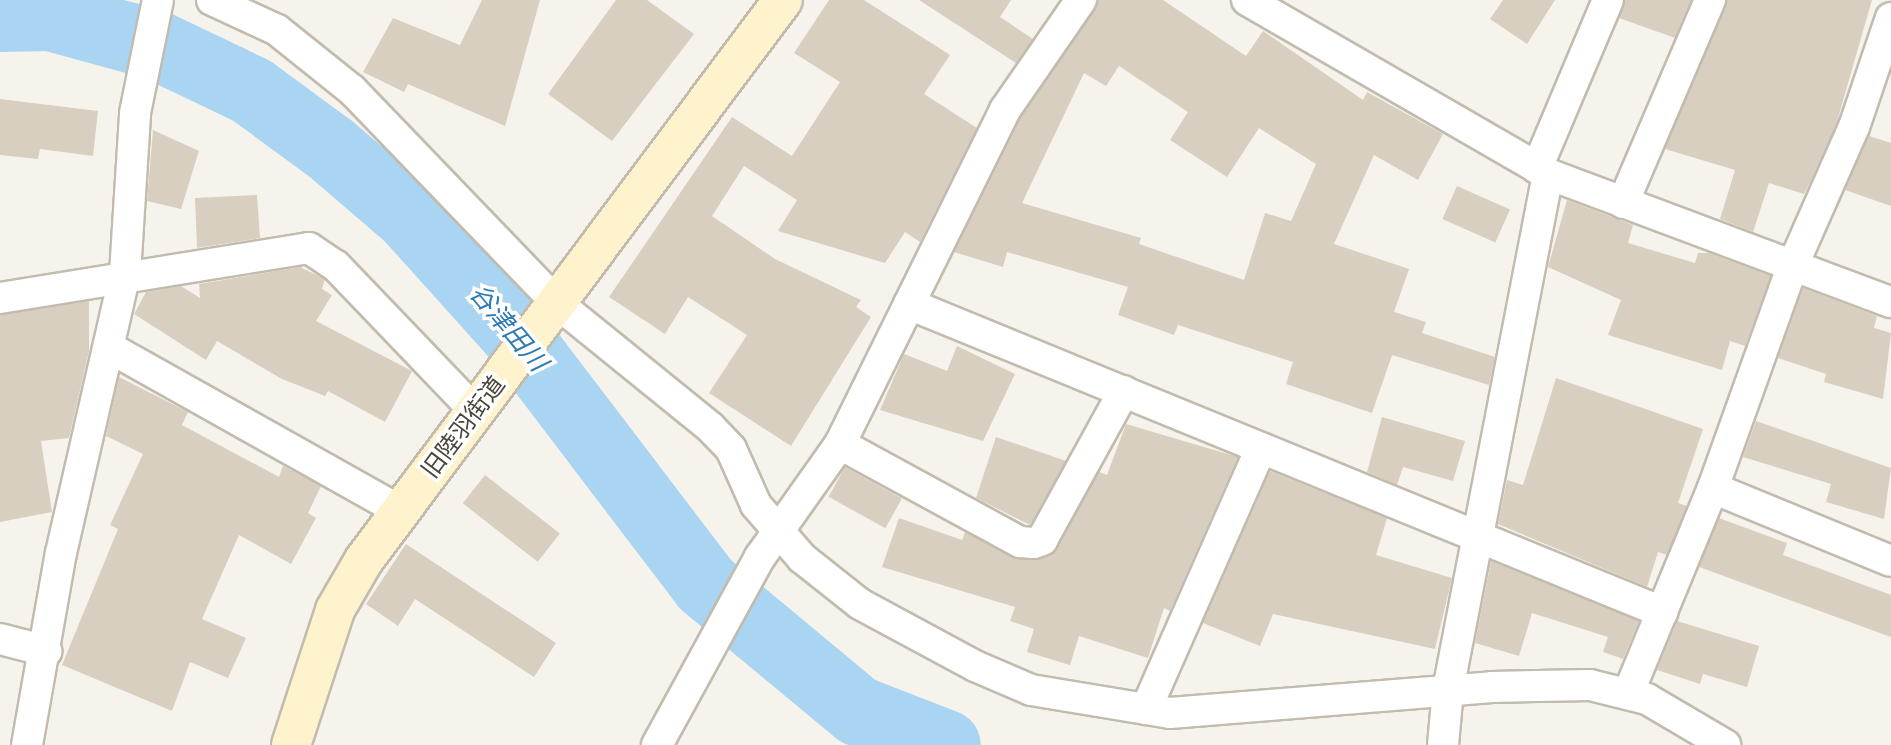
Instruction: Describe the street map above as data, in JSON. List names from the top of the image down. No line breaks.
{"streets":{"street":["旧陸羽街道"]},"water":["谷津田川"]}
